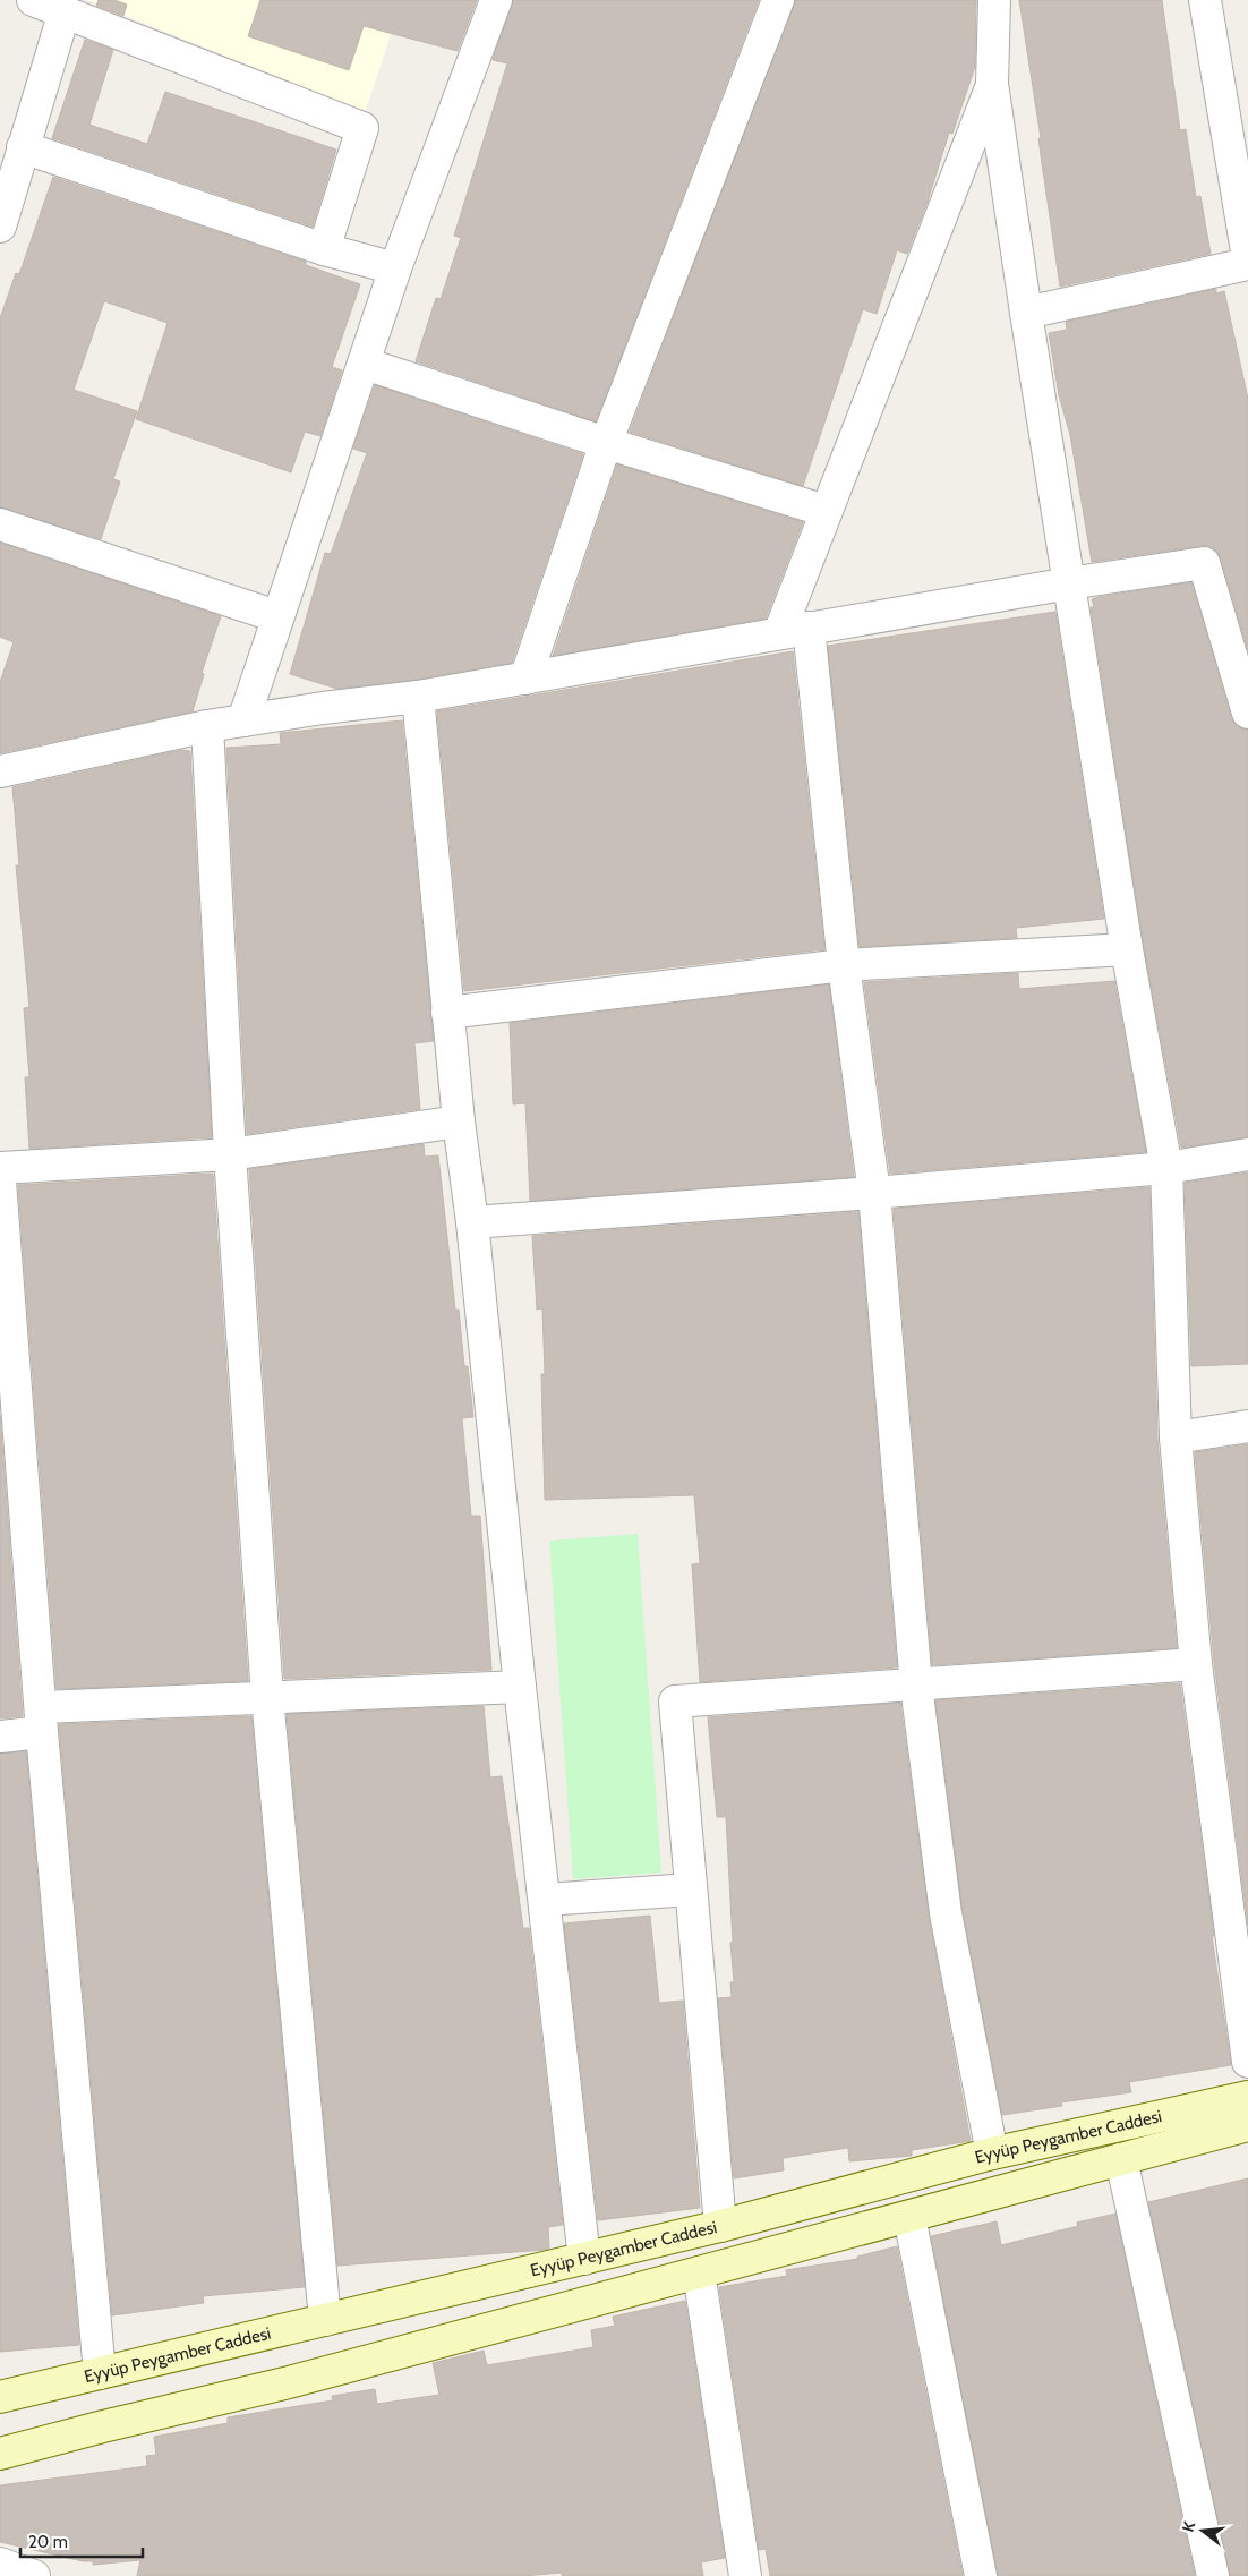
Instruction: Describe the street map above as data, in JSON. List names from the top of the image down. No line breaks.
{"streets":{"main road":["Eyyüp Peygamber Caddesi"]},"scale_bar":"20 m","north":"left"}
